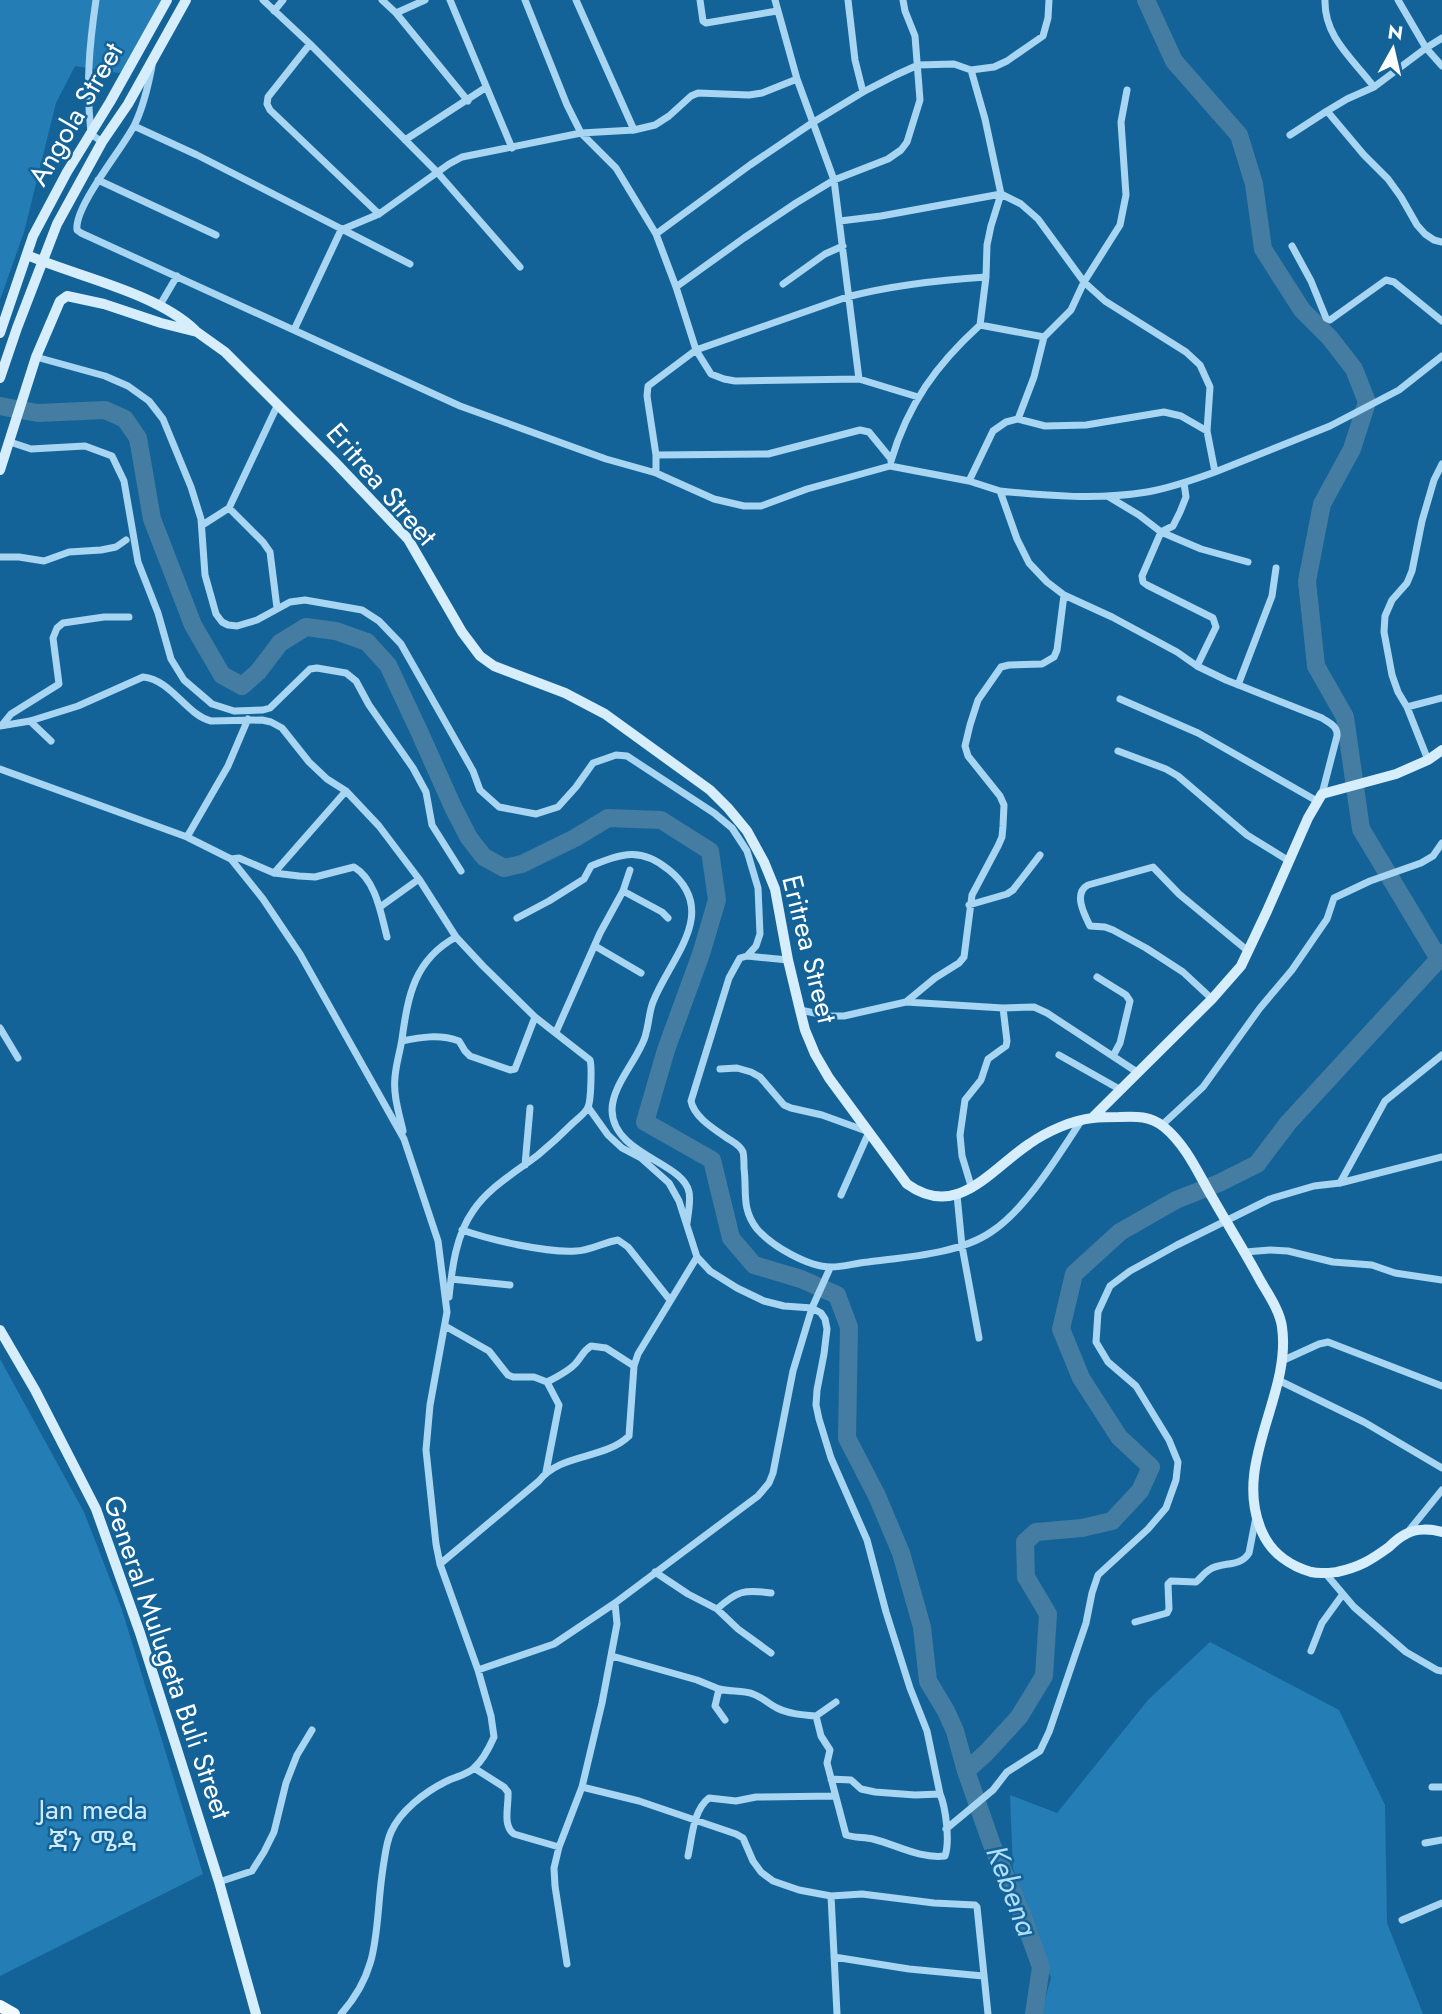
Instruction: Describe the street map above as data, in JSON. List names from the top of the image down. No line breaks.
{"streets":{"main road":["Angola Street","Eritrea Street","General Mulugeta Buli Street"]},"water":["Kebena"],"parks":["Jan meda ጃን ሜዳ"],"north":"top"}
